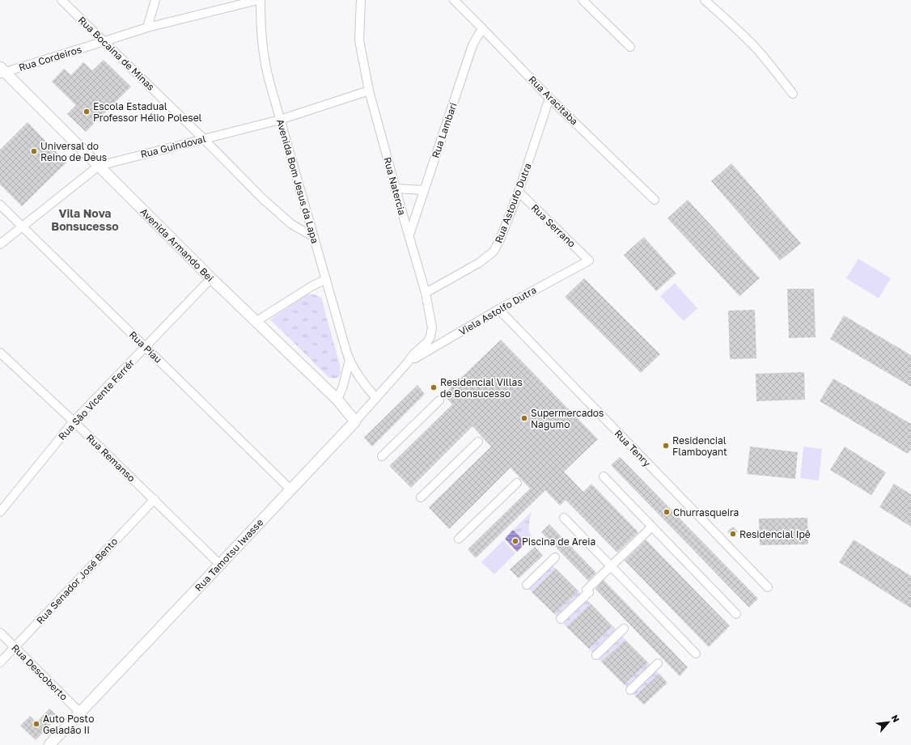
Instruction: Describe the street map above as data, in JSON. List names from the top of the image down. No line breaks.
{"streets":{"street":["Rua Bocaina de Minas","Rua Cordeiros","Rua Aracitaba","Rua Lambari","Rua Guindoval","Avenida Bom Jesus da Lapa","Rua Natercia","Rua Astoufo Dutra","Rua Serrano","Avenida Armando Bei","Viela Astolfo Dutra","Rua Piau","Rua São Vicente Ferrér","Rua Tenry","Rua Remanso","Rua Tamotsu Iwasse","Rua Senador José Bento","Rua Descoberto"]},"crossings":[["Rua Bocaina de Minas","Rua Cordeiros"],["Rua Bocaina de Minas","Rua Guindoval"],["Rua Bocaina de Minas","Avenida Bom Jesus da Lapa"],["Rua Cordeiros","Avenida Bom Jesus da Lapa"],["Rua Cordeiros","Avenida Armando Bei"],["Rua Aracitaba","Rua Lambari"],["Rua Aracitaba","Rua Astoufo Dutra"],["Rua Lambari","Rua Natercia"],["Rua Guindoval","Avenida Bom Jesus da Lapa"],["Rua Guindoval","Rua Natercia"],["Rua Guindoval","Avenida Armando Bei"],["Rua Guindoval","Rua Piau"],["Avenida Bom Jesus da Lapa","Rua Tamotsu Iwasse"],["Rua Natercia","Rua Astoufo Dutra"],["Rua Natercia","Viela Astolfo Dutra"],["Rua Natercia","Rua Tamotsu Iwasse"],["Rua Astoufo Dutra","Rua Serrano"],["Rua Serrano","Viela Astolfo Dutra"],["Avenida Armando Bei","Rua São Vicente Ferrér"],["Avenida Armando Bei","Rua Tamotsu Iwasse"],["Viela Astolfo Dutra","Rua Tenry"],["Viela Astolfo Dutra","Rua Tamotsu Iwasse"],["Rua Piau","Rua São Vicente Ferrér"],["Rua Piau","Rua Tamotsu Iwasse"],["Rua São Vicente Ferrér","Rua Remanso"],["Rua Remanso","Rua Tamotsu Iwasse"],["Rua Remanso","Rua Senador José Bento"],["Rua Tamotsu Iwasse","Rua Descoberto"],["Rua Senador José Bento","Rua Descoberto"]],"districts":["Vila Nova Bonsucesso"],"places":["Escola Estadual Professor Hélio Polesel","Universal do Reino de Deus","Residencial Villas de Bonsucesso","Supermercados Nagumo","Residencial Flamboyant","Churrasqueira","Residencial Ipê","Piscina de Areia","Auto Posto Geladão II"],"north":"top right"}
